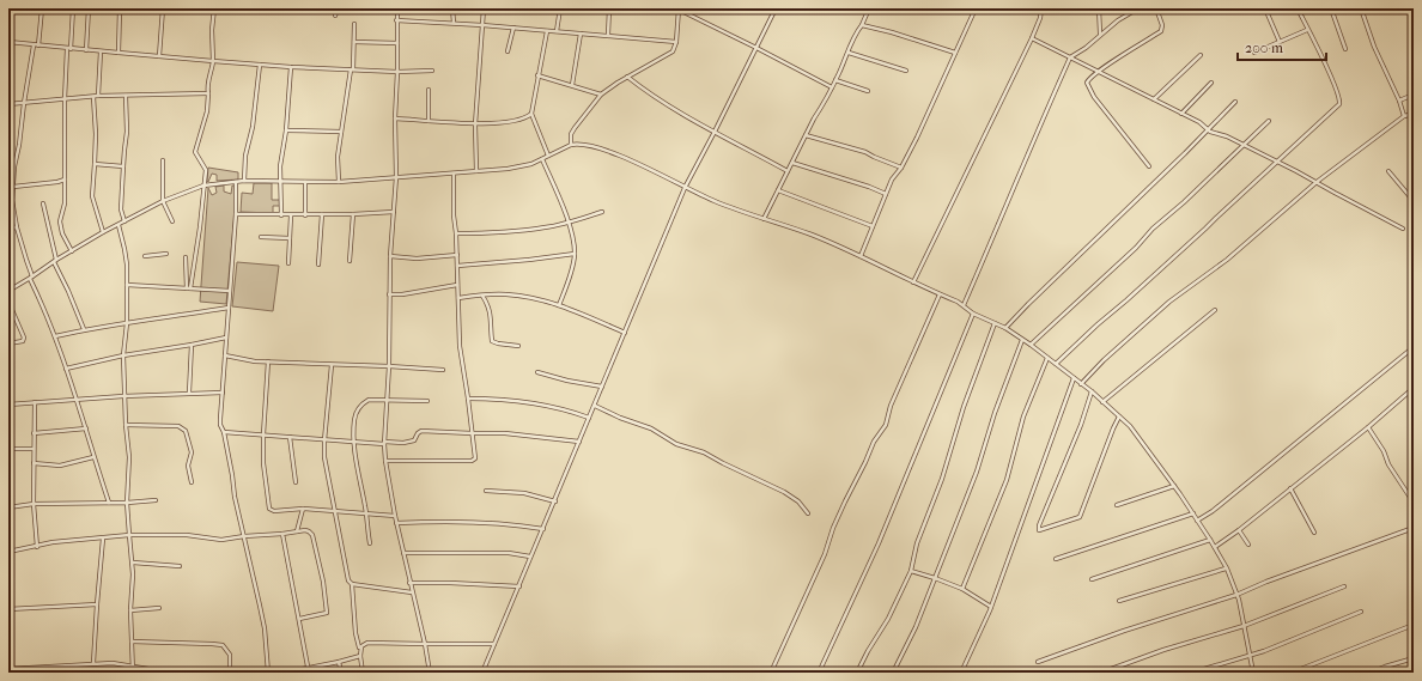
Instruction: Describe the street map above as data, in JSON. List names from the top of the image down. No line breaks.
{"scale_bar":"200 m"}
